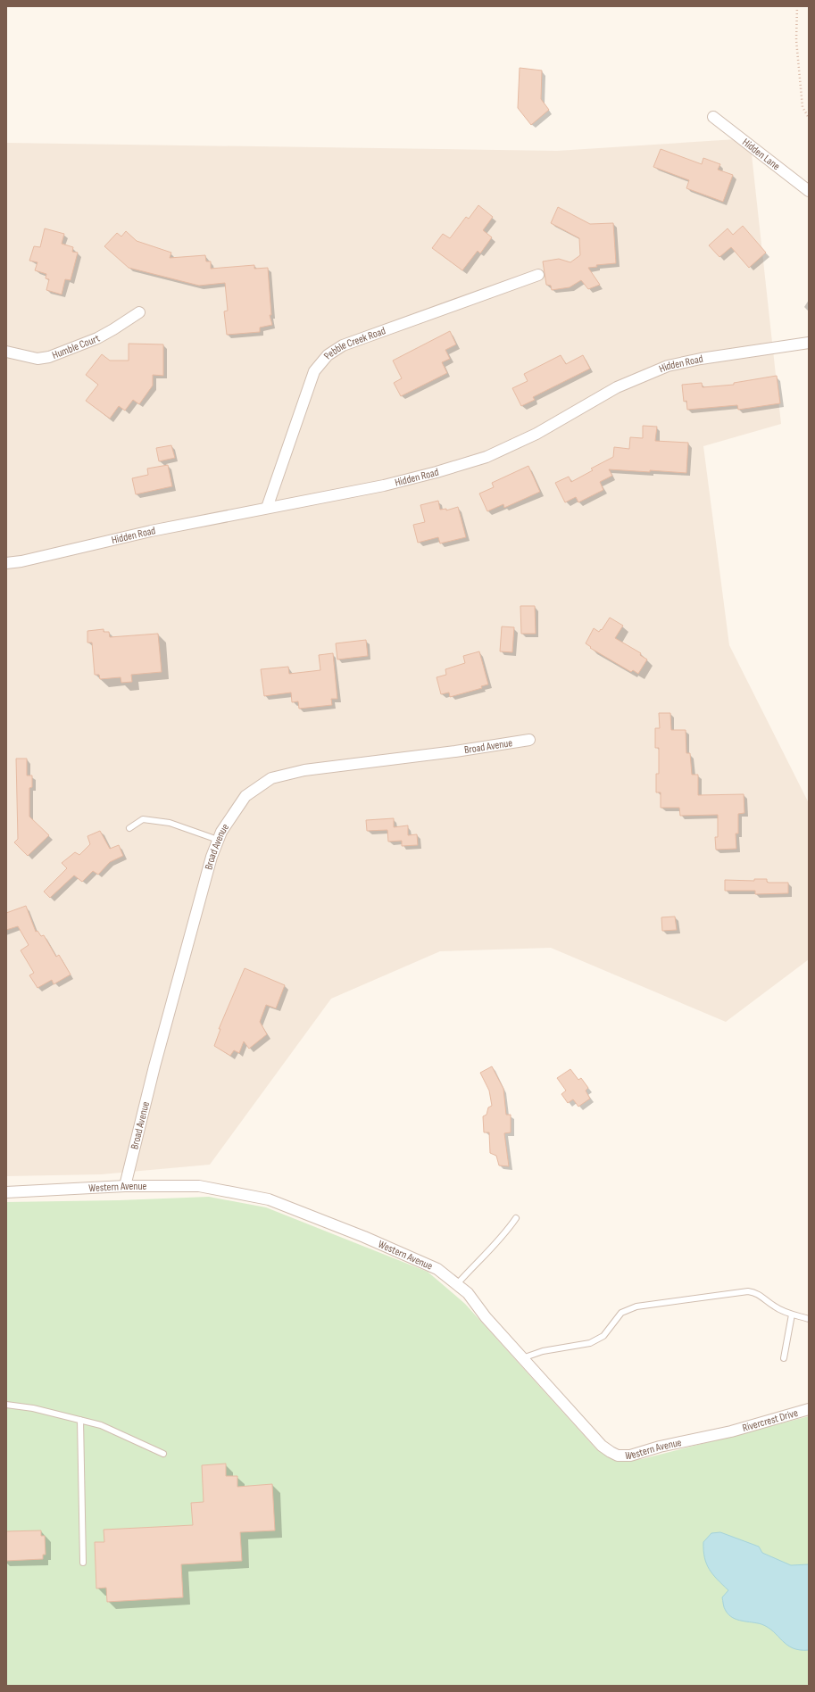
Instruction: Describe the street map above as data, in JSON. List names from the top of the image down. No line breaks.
{"streets":{"street":["Hidden Lane","Pebble Creek Road","Humble Court","Hidden Road","Broad Avenue","Western Avenue","Rivercrest Drive"]},"crossings":[["Pebble Creek Road","Hidden Road"],["Broad Avenue","Western Avenue"],["Western Avenue","Rivercrest Drive"]]}
